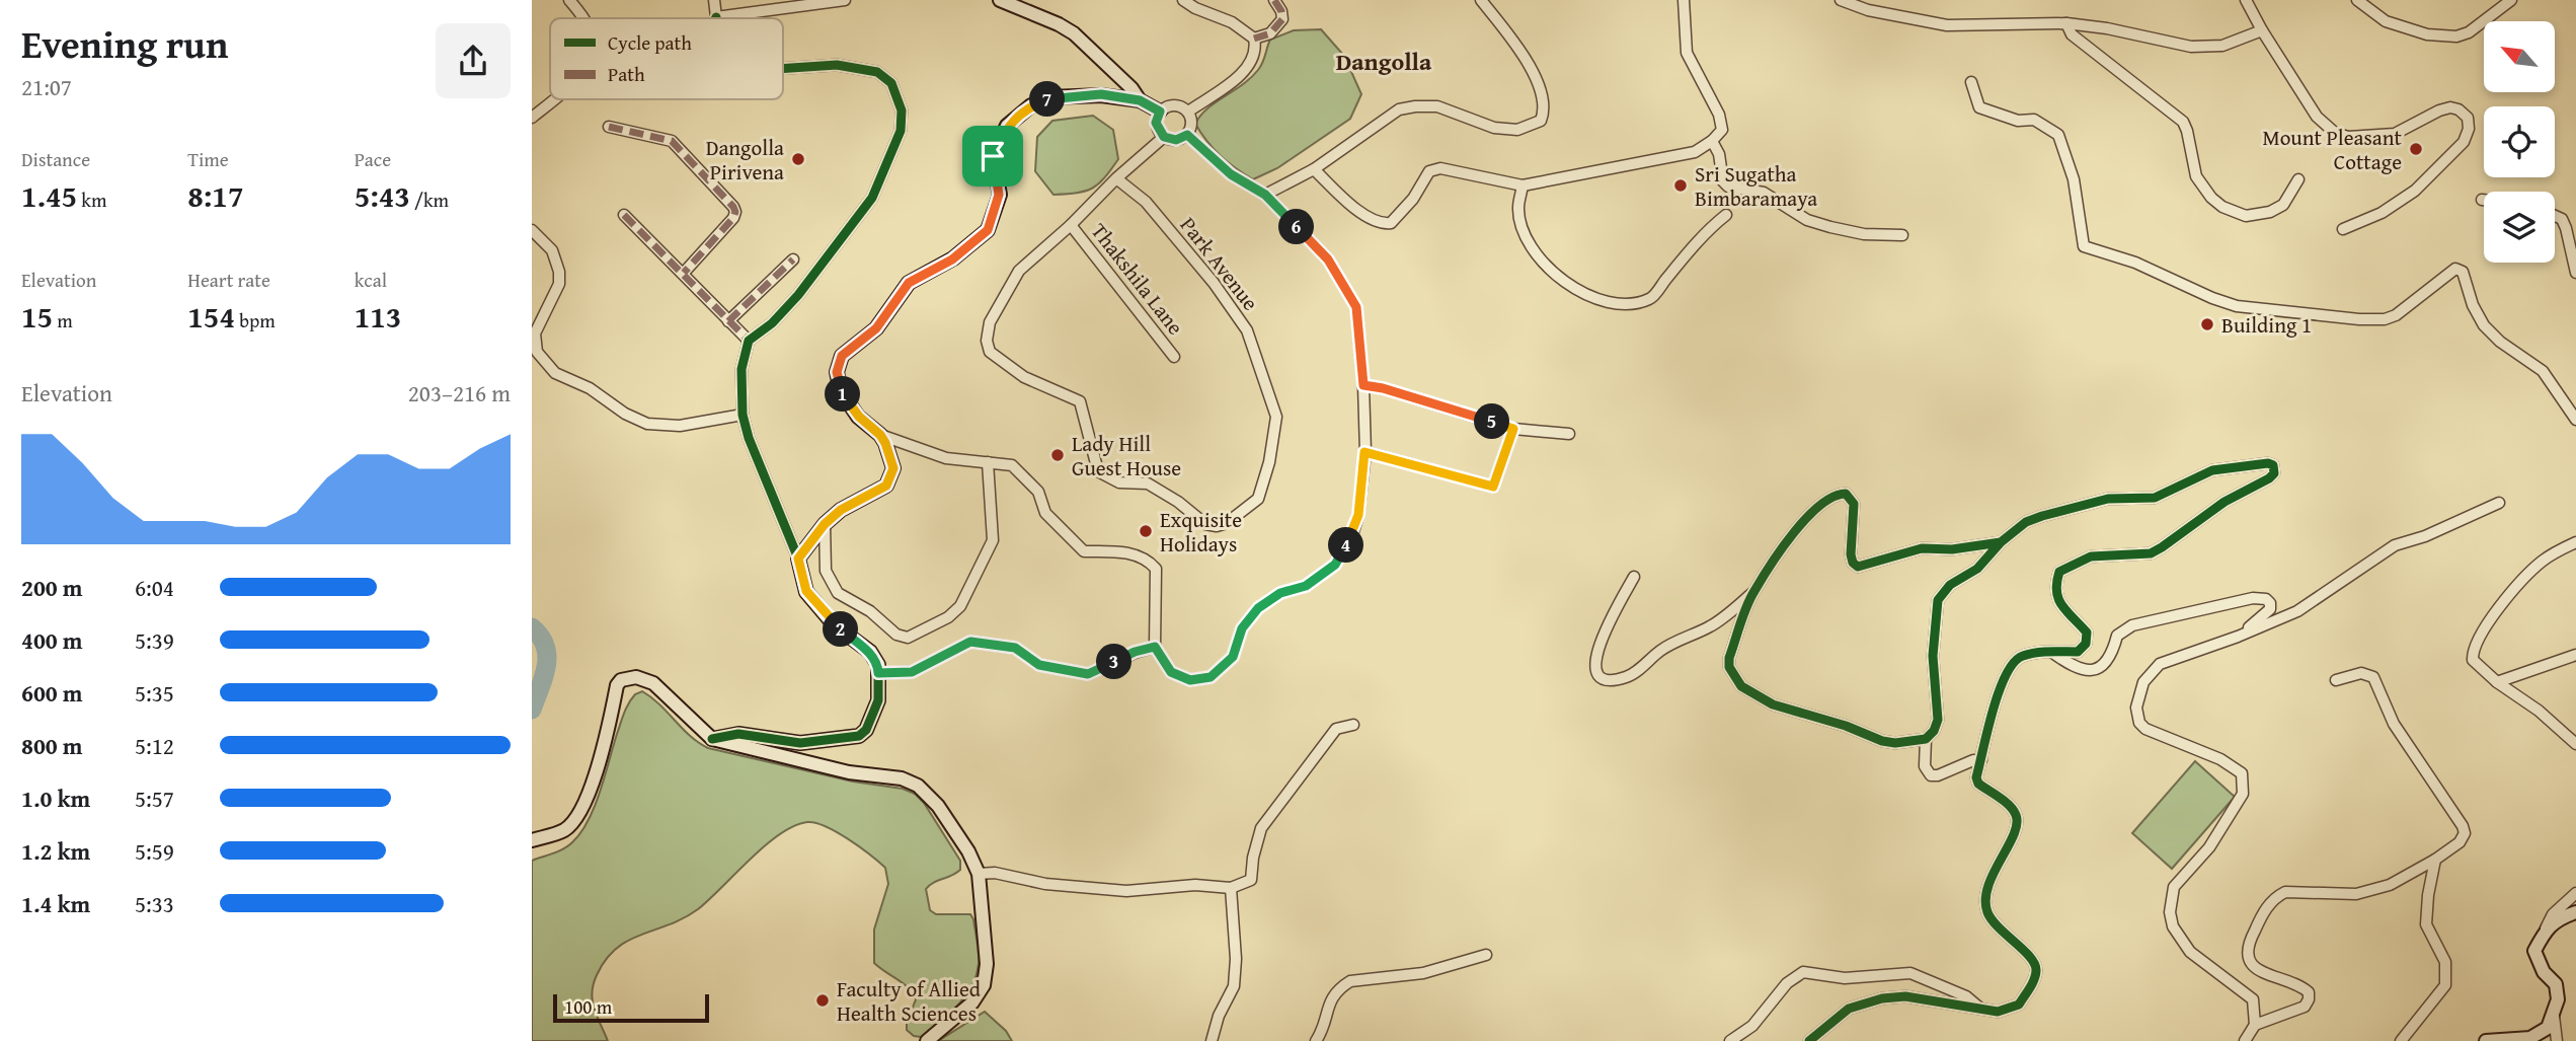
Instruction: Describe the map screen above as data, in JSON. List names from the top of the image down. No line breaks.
{"streets":{"street":["Park Avenue","Thakshila Lane"]},"crossings":[["Park Avenue","Thakshila Lane"]],"districts":["Dangolla"],"places":["Mount Pleasant Cottage","Dangolla Pirivena","Sri Sugatha Bimbaramaya","Building 1","Lady Hill Guest House","Exquisite Holidays","Faculty of Allied Health Sciences"],"legend":["Cycle path","Path"],"scale_bar":"100 m","north":"top left","page":{"heading":["Evening run","21:07"],"pins":["7","6","1","5","4","2","3"],"stats":[["Distance","1.45 km"],["Time","8:17"],["Pace","5:43 /km"],["Elevation","15 m"],["Heart rate","154 bpm"],["kcal","113"]],"chart":["Elevation","203–216 m"],"list":[{"name":"200 m","note":"6:04"},{"name":"400 m","note":"5:39"},{"name":"600 m","note":"5:35"},{"name":"800 m","note":"5:12"},{"name":"1.0 km","note":"5:57"},{"name":"1.2 km","note":"5:59"},{"name":"1.4 km","note":"5:33"}],"scale":"100 m"}}
